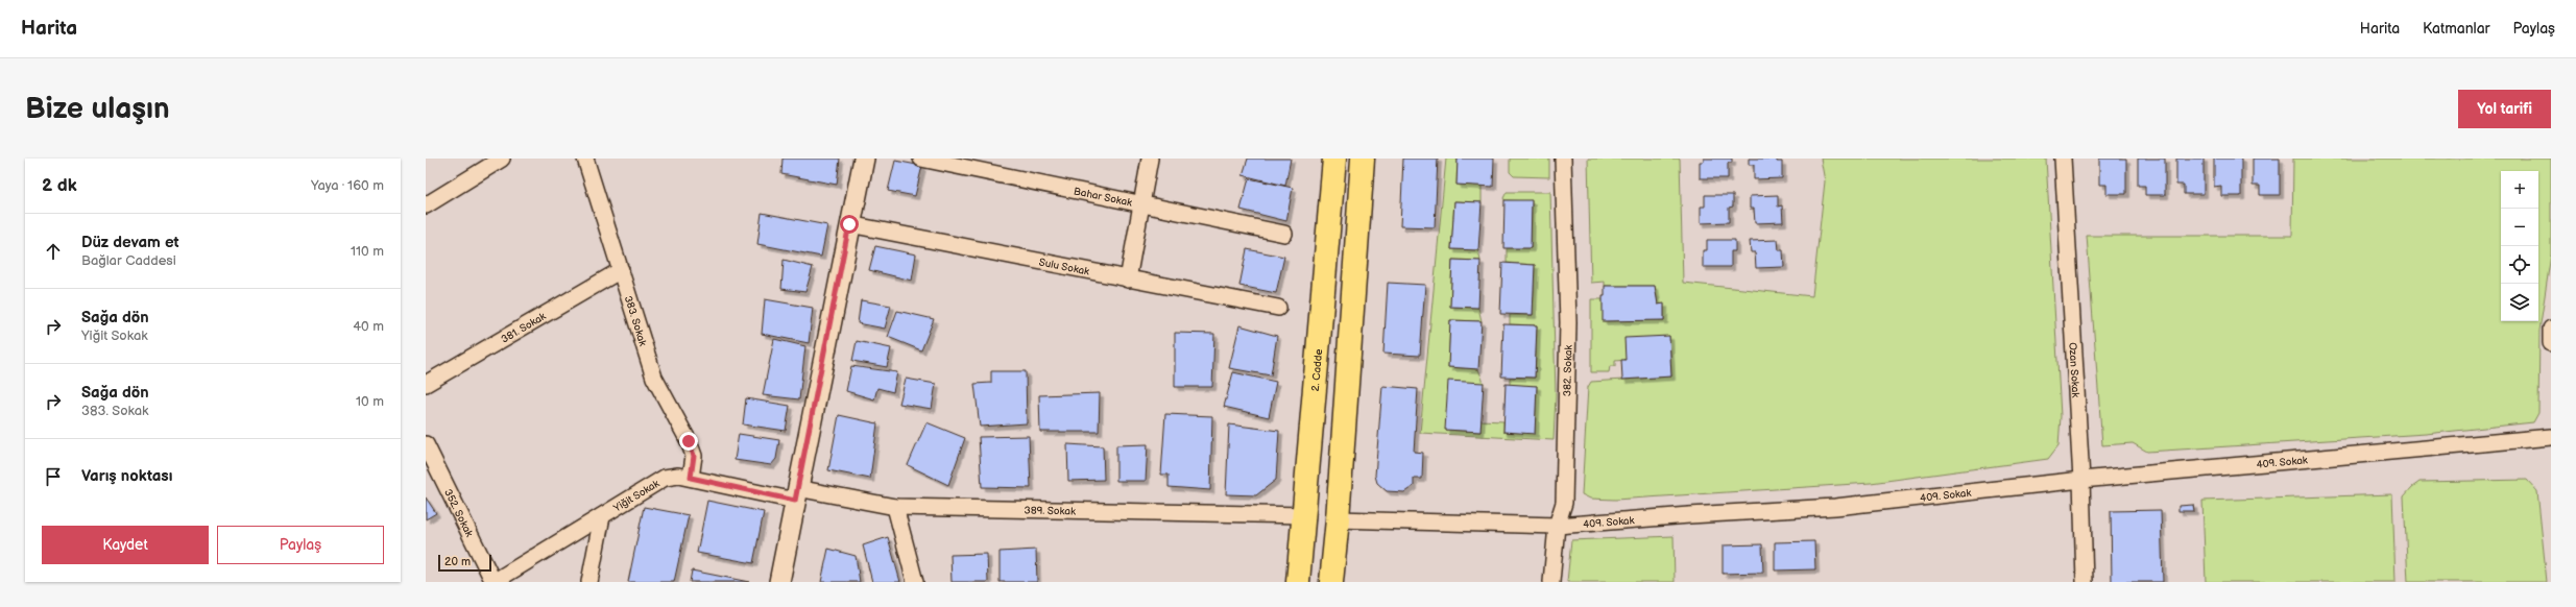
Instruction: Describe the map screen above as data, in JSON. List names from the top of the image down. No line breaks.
{"streets":{"main road":["2. Cadde"],"street":["Bahar Sokak","Sulu Sokak","383. Sokak","381. Sokak","Ozan Sokak","382. Sokak","409. Sokak","Yiğit Sokak","389. Sokak","352. Sokak"]},"crossings":[["383. Sokak","381. Sokak"],["383. Sokak","Yiğit Sokak"],["2. Cadde","389. Sokak"],["Ozan Sokak","409. Sokak"],["382. Sokak","409. Sokak"],["Yiğit Sokak","389. Sokak"],["Yiğit Sokak","352. Sokak"]],"scale_bar":"20 m","page":{"header":"Harita","nav":["Harita","Katmanlar","Paylaş"],"buttons":["Yol tarifi",["Kaydet","Paylaş"]],"title":"Bize ulaşın","heading":["2 dk","Yaya · 160 m"],"map_buttons":["+","−"],"list":[["Düz devam et","Bağlar Caddesi","110 m"],["Sağa dön","Yiğit Sokak","40 m"],["Sağa dön","383. Sokak","10 m"],"Varış noktası"],"scale":"20 m"}}
